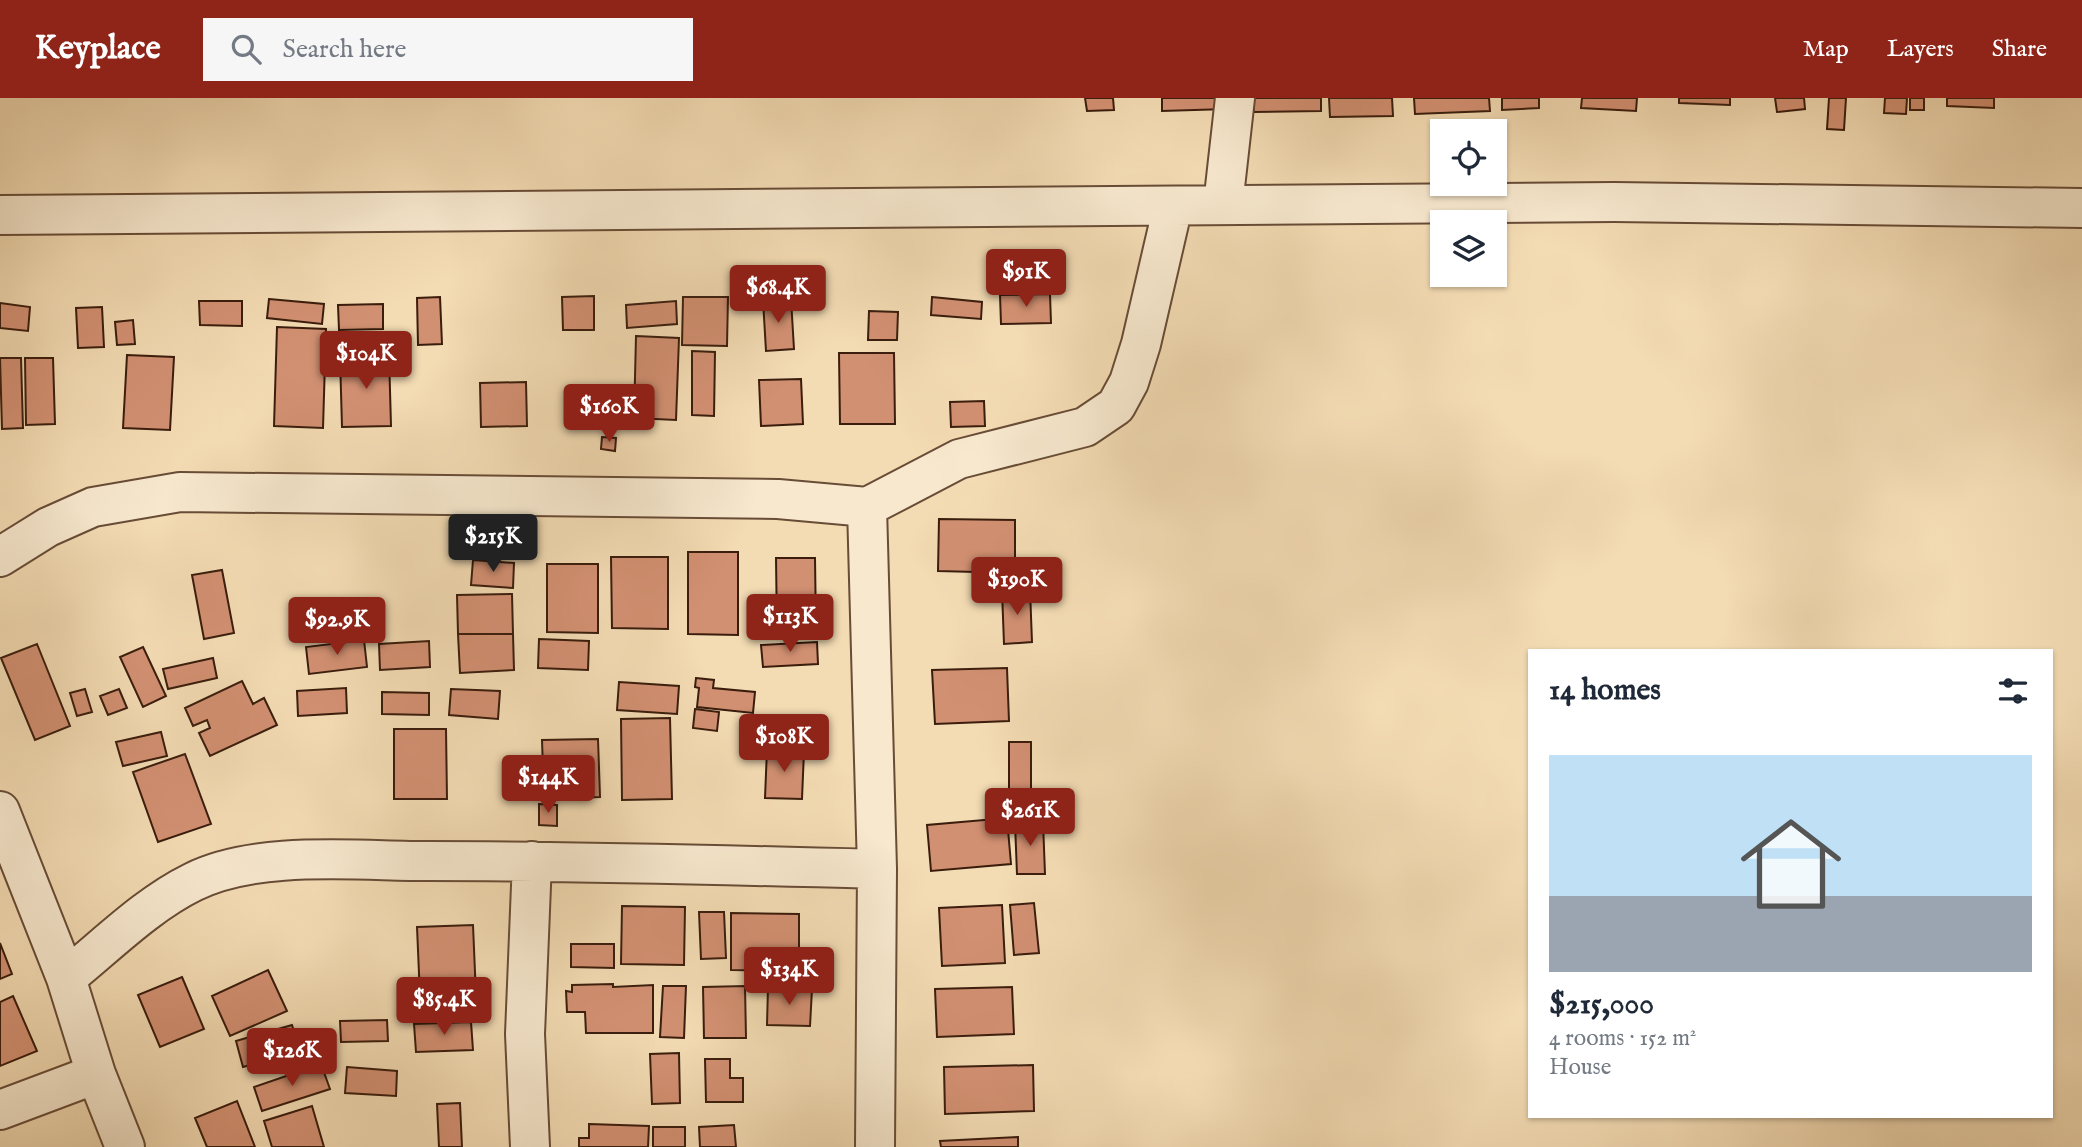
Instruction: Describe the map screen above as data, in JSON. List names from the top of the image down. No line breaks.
{"page":{"header":"Keyplace","search":"Search here","nav":["Map","Layers","Share"],"price":["$91K","$68.4K","$104K","$160K","$215K","$190K","$113K","$92.9K","$108K","$144K","$261K","$134K","$85.4K","$126K"],"heading":"14 homes","list":[{"name":"$215,000","note":"4 rooms · 152 m² · House"}]}}
